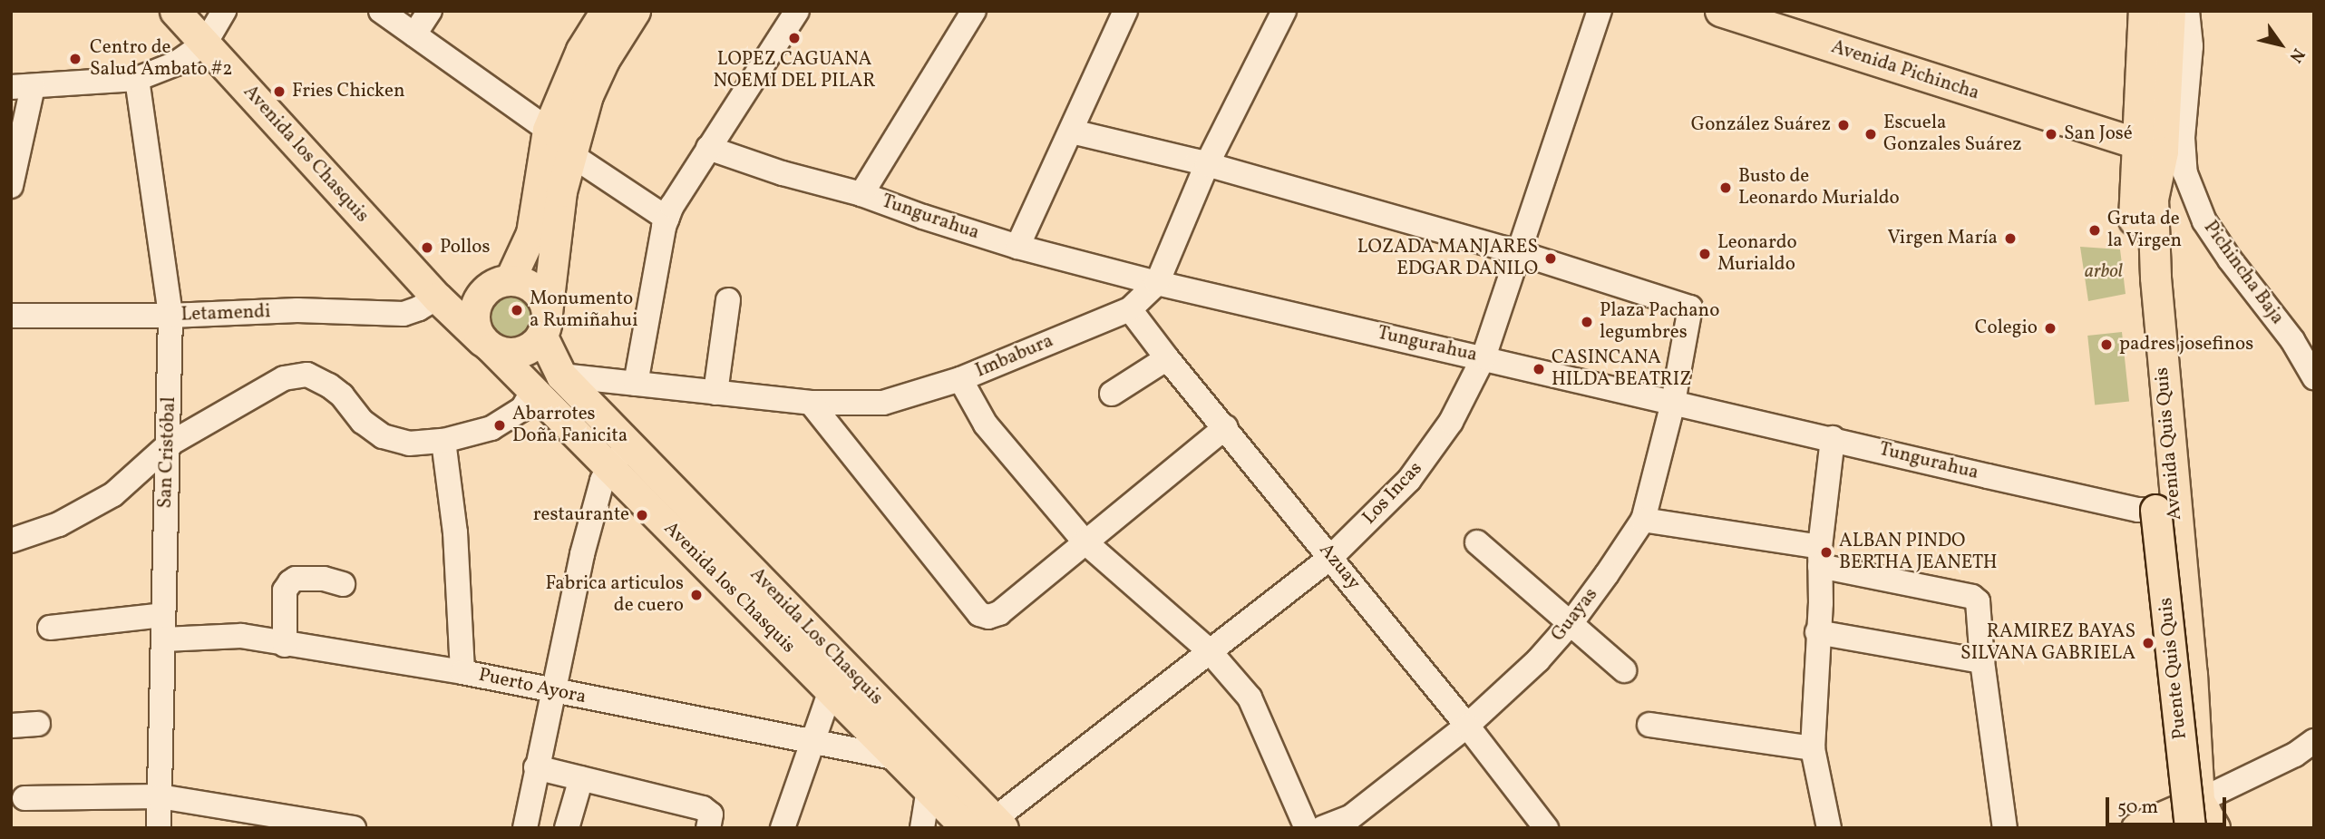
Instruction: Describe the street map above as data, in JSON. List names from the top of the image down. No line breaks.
{"streets":{"main road":["Avenida Pichincha","Avenida los Chasquis","Avenida Quis Quis","Avenida Los Chasquis","Puente Quis Quis"],"street":["Tungurahua","Pichincha Baja","Letamendi","Imbabura","San Cristóbal","Los Incas","Azuay","Guayas","Puerto Ayora"]},"crossings":[["Avenida Pichincha","Avenida Quis Quis"],["Avenida los Chasquis","Letamendi"],["Avenida los Chasquis","Avenida Los Chasquis"],["Avenida los Chasquis","Puerto Ayora"],["Tungurahua","Imbabura"],["Tungurahua","Avenida Quis Quis"],["Tungurahua","Los Incas"],["Tungurahua","Guayas"],["Tungurahua","Puente Quis Quis"],["Letamendi","San Cristóbal"],["Imbabura","Azuay"],["Avenida Quis Quis","Puente Quis Quis"],["San Cristóbal","Puerto Ayora"],["Los Incas","Azuay"],["Los Incas","Guayas"],["Los Incas","Avenida Los Chasquis"],["Azuay","Guayas"]],"parks":["arbol"],"places":["LOPEZ CAGUANA NOEMI DEL PILAR","Centro de Salud Ambato #2","Fries Chicken","González Suárez","Escuela Gonzales Suárez","San José","Busto de Leonardo Murialdo","Gruta de la Virgen","Virgen María","Pollos","Leonardo Murialdo","LOZADA MANJARES EDGAR DANILO","Monumento a Rumiñahui","Plaza Pachano legumbres","Colegio","padres josefinos","CASINCANA HILDA BEATRIZ","Abarrotes Doña Fanicita","restaurante","ALBAN PINDO BERTHA JEANETH","Fabrica articulos de cuero","RAMIREZ BAYAS SILVANA GABRIELA"],"scale_bar":"50 m","north":"bottom right"}
